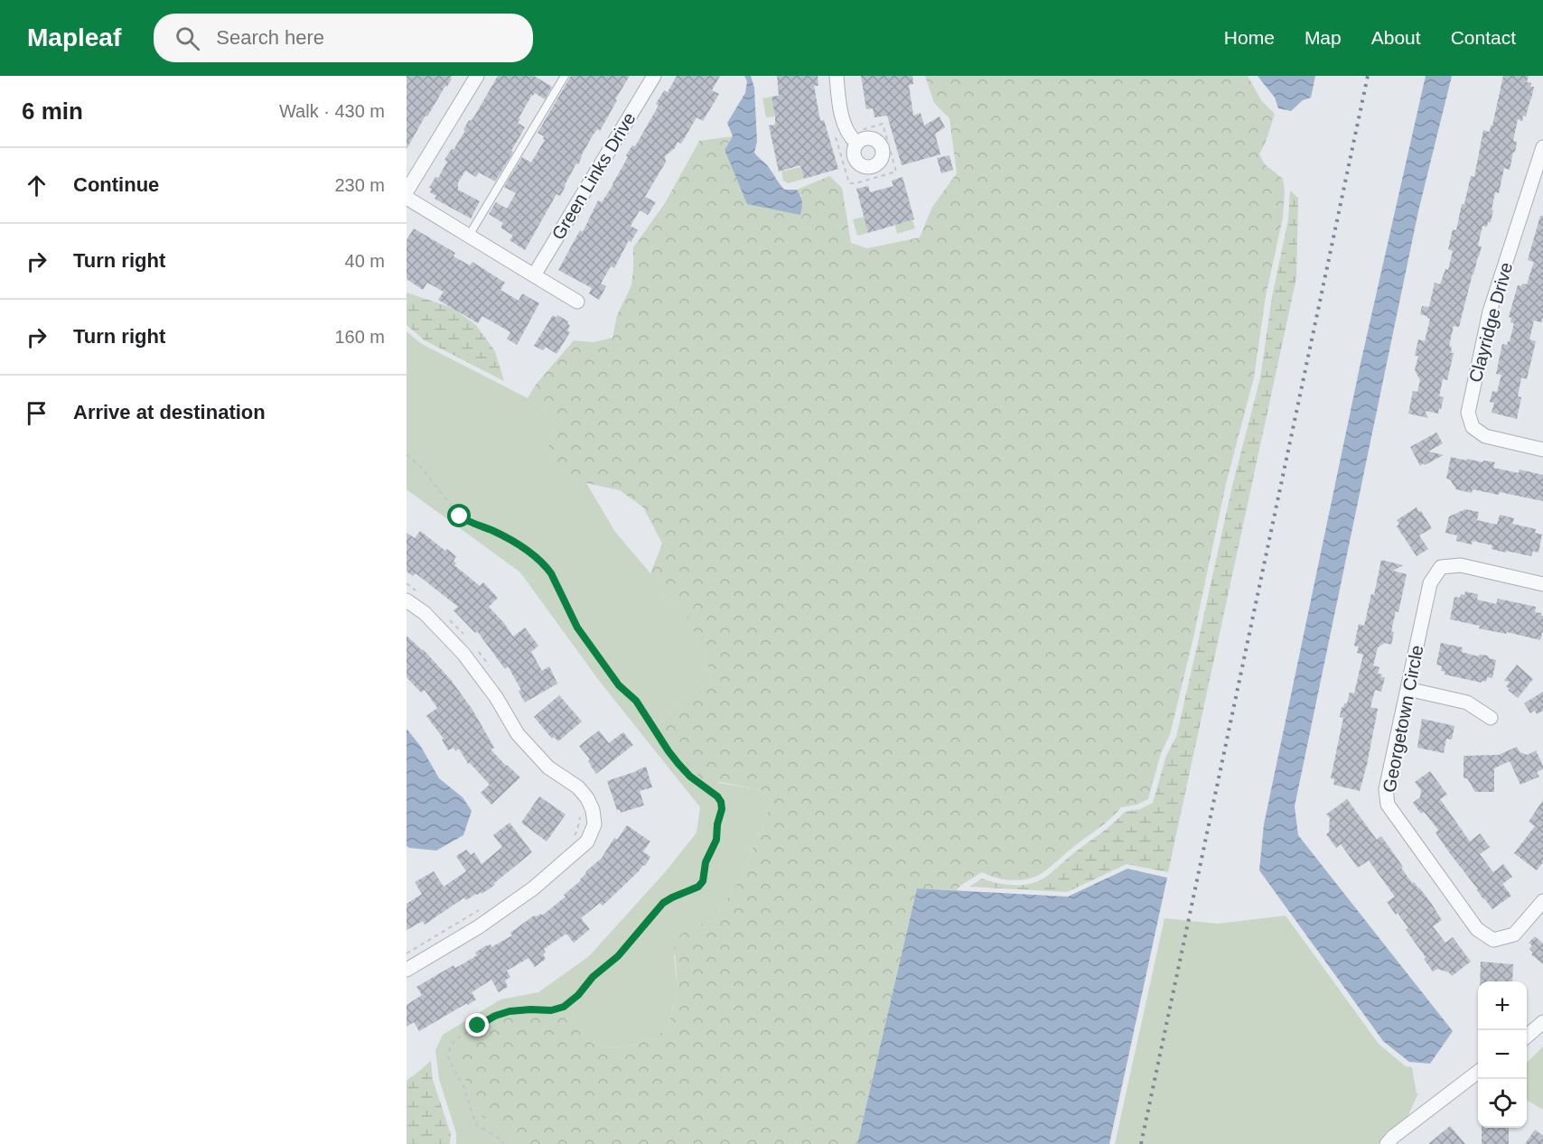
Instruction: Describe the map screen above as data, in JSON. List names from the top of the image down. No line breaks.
{"streets":{"street":["Green Links Drive","Clayridge Drive","Georgetown Circle"]},"page":{"header":"Mapleaf","search":"Search here","nav":["Home","Map","About","Contact"],"heading":["6 min","Walk · 430 m"],"list":[["Continue","230 m"],["Turn right","40 m"],["Turn right","160 m"],"Arrive at destination"],"map_buttons":["+","−"]}}
